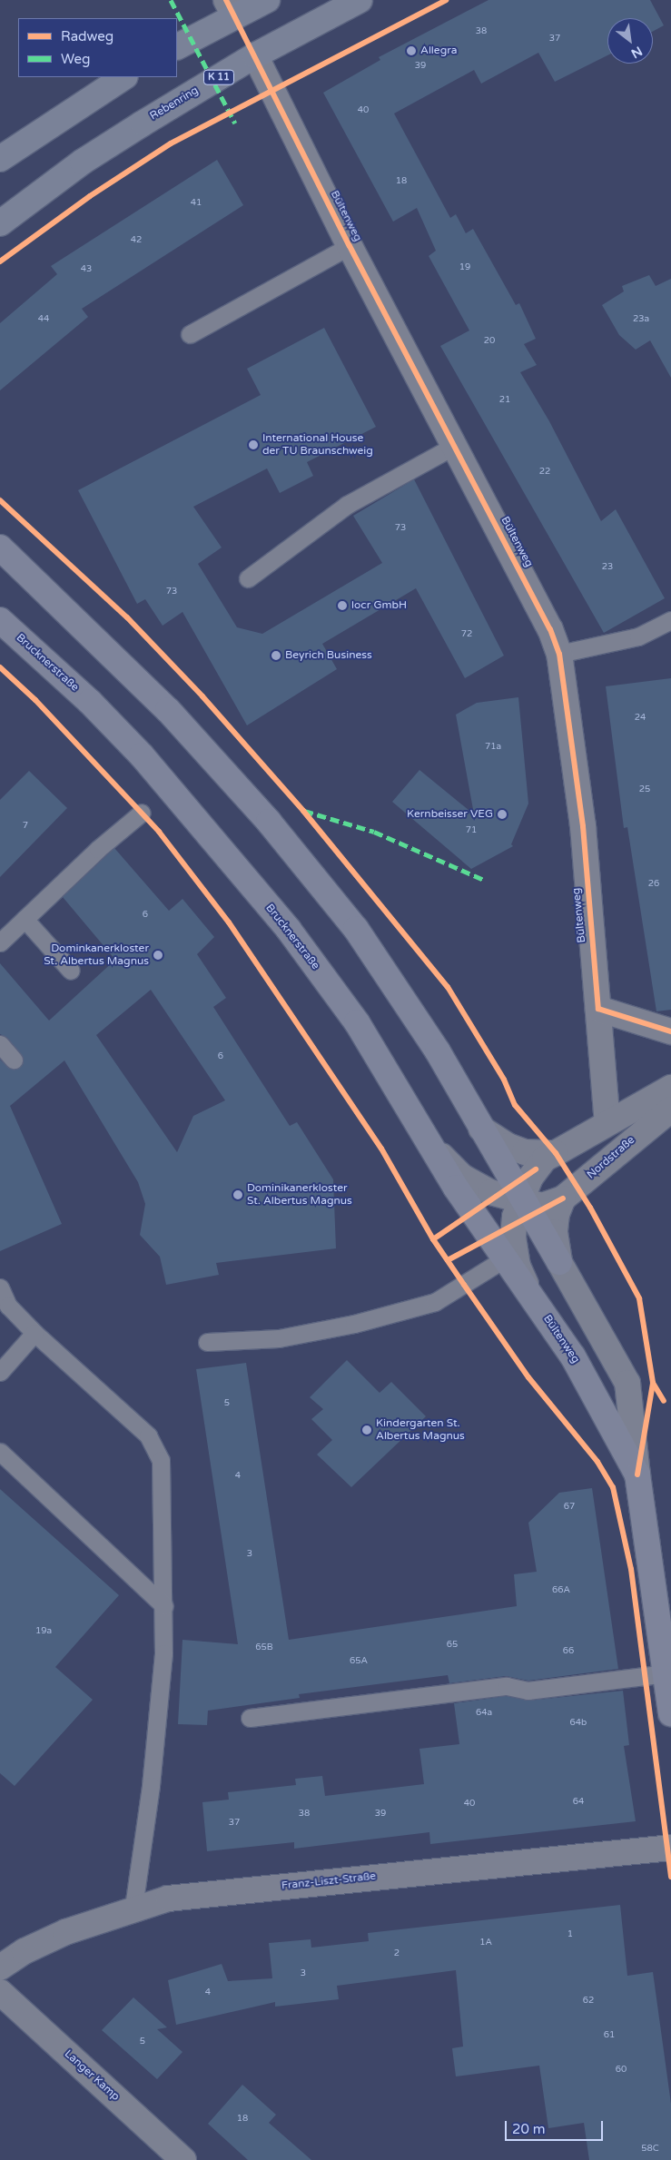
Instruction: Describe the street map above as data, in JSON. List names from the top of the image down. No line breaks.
{"streets":{"main road":["K 11","Rebenring","Bültenweg","Brucknerstraße"],"street":["Nordstraße","Franz-Liszt-Straße","Langer Kamp"]},"crossings":[["Rebenring","Bültenweg"],["Bültenweg","Brucknerstraße"],["Bültenweg","Nordstraße"],["Brucknerstraße","Nordstraße"]],"places":["Allegra","International House der TU Braunschweig","locr GmbH","Beyrich Business","Kernbeisser VEG","Dominkanerkloster St. Albertus Magnus","Dominikanerkloster St. Albertus Magnus","Kindergarten St. Albertus Magnus"],"house_numbers":["38","37","39","40","18","41","42","19","43","44","23a","20","21","22","73","23","73","72","24","71a","25","7","71","26","6","6","5","4","67","3","66A","19a","65","65B","66","65A","64a","64b","64","40","38","39","37","1","1A","2","3","4","62","61","5","60","18","58C"],"legend":["Radweg","Weg"],"scale_bar":"20 m","north":"bottom right"}
